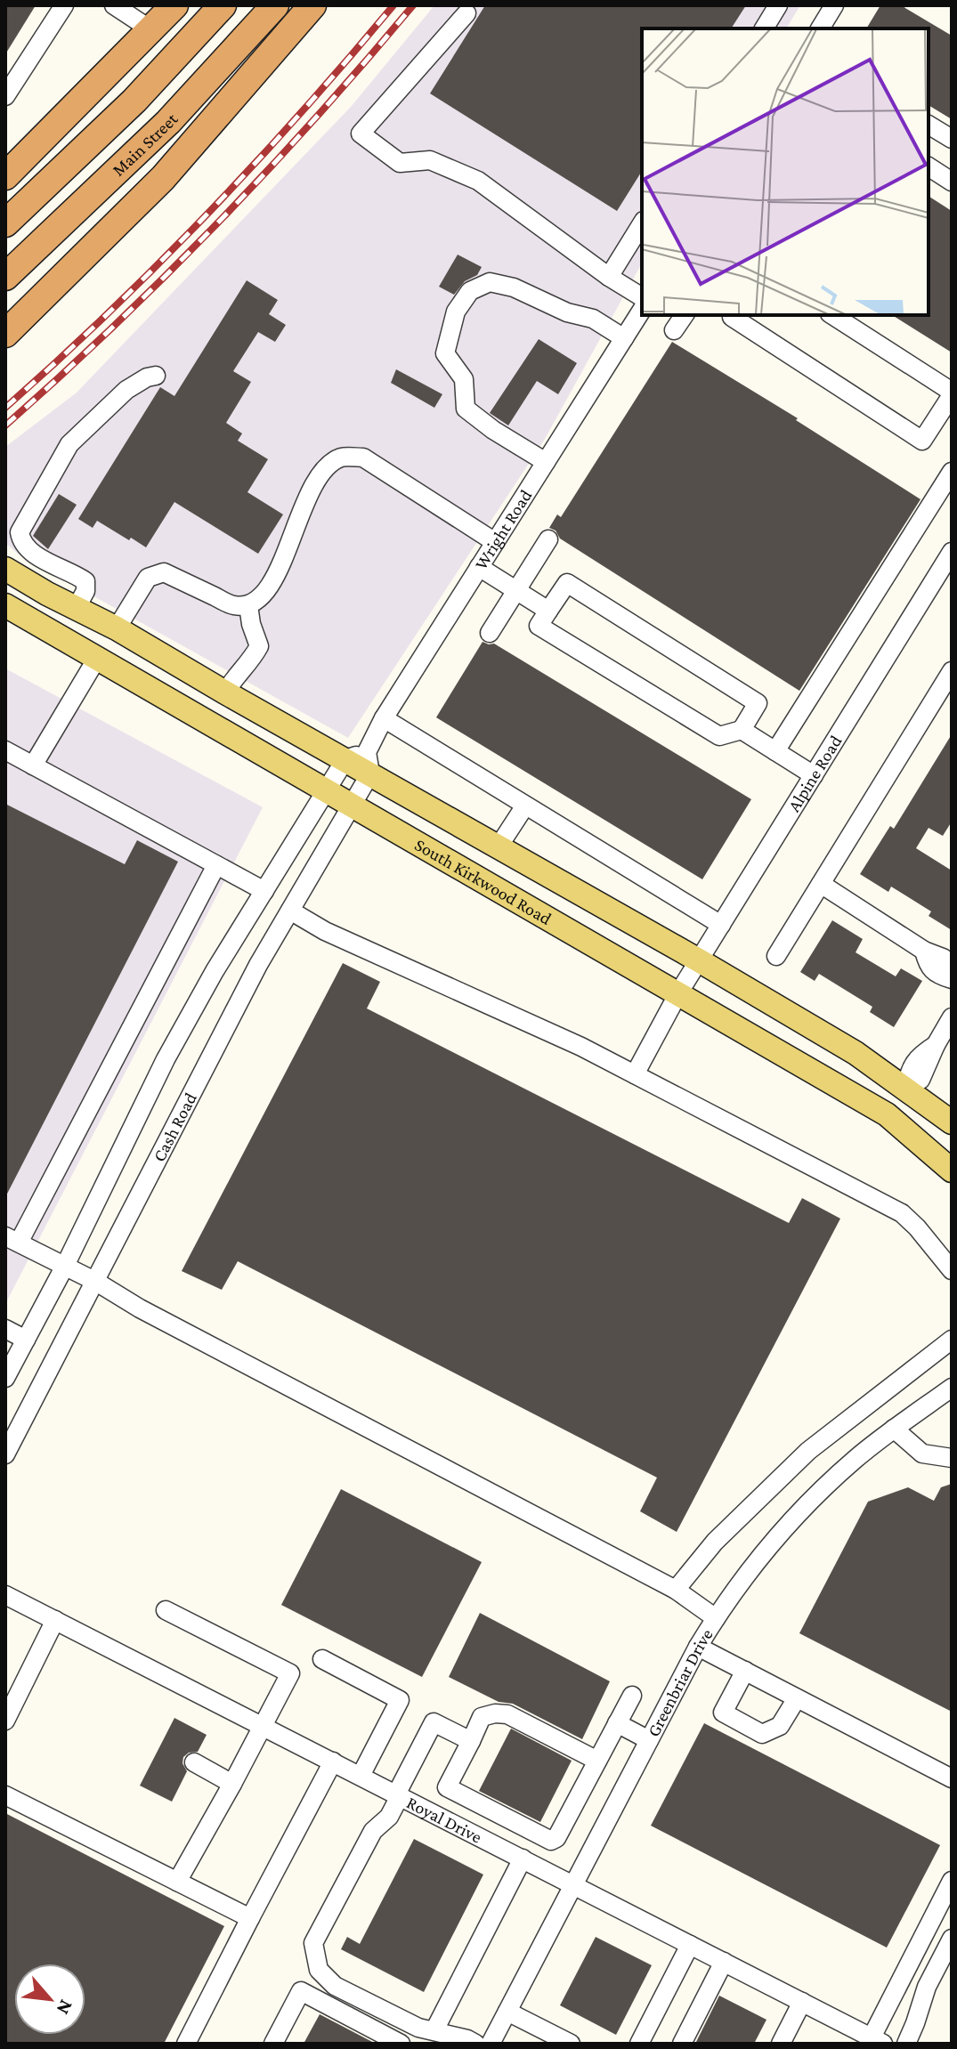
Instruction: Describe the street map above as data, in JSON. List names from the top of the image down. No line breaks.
{"streets":{"highway":["Main Street"],"main road":["South Kirkwood Road"],"street":["Wright Road","Alpine Road","Cash Road","Greenbriar Drive","Royal Drive"]},"crossings":[["Wright Road","South Kirkwood Road"],["Wright Road","Cash Road"],["Alpine Road","South Kirkwood Road"],["South Kirkwood Road","Cash Road"],["Greenbriar Drive","Royal Drive"]],"north":"bottom right"}
